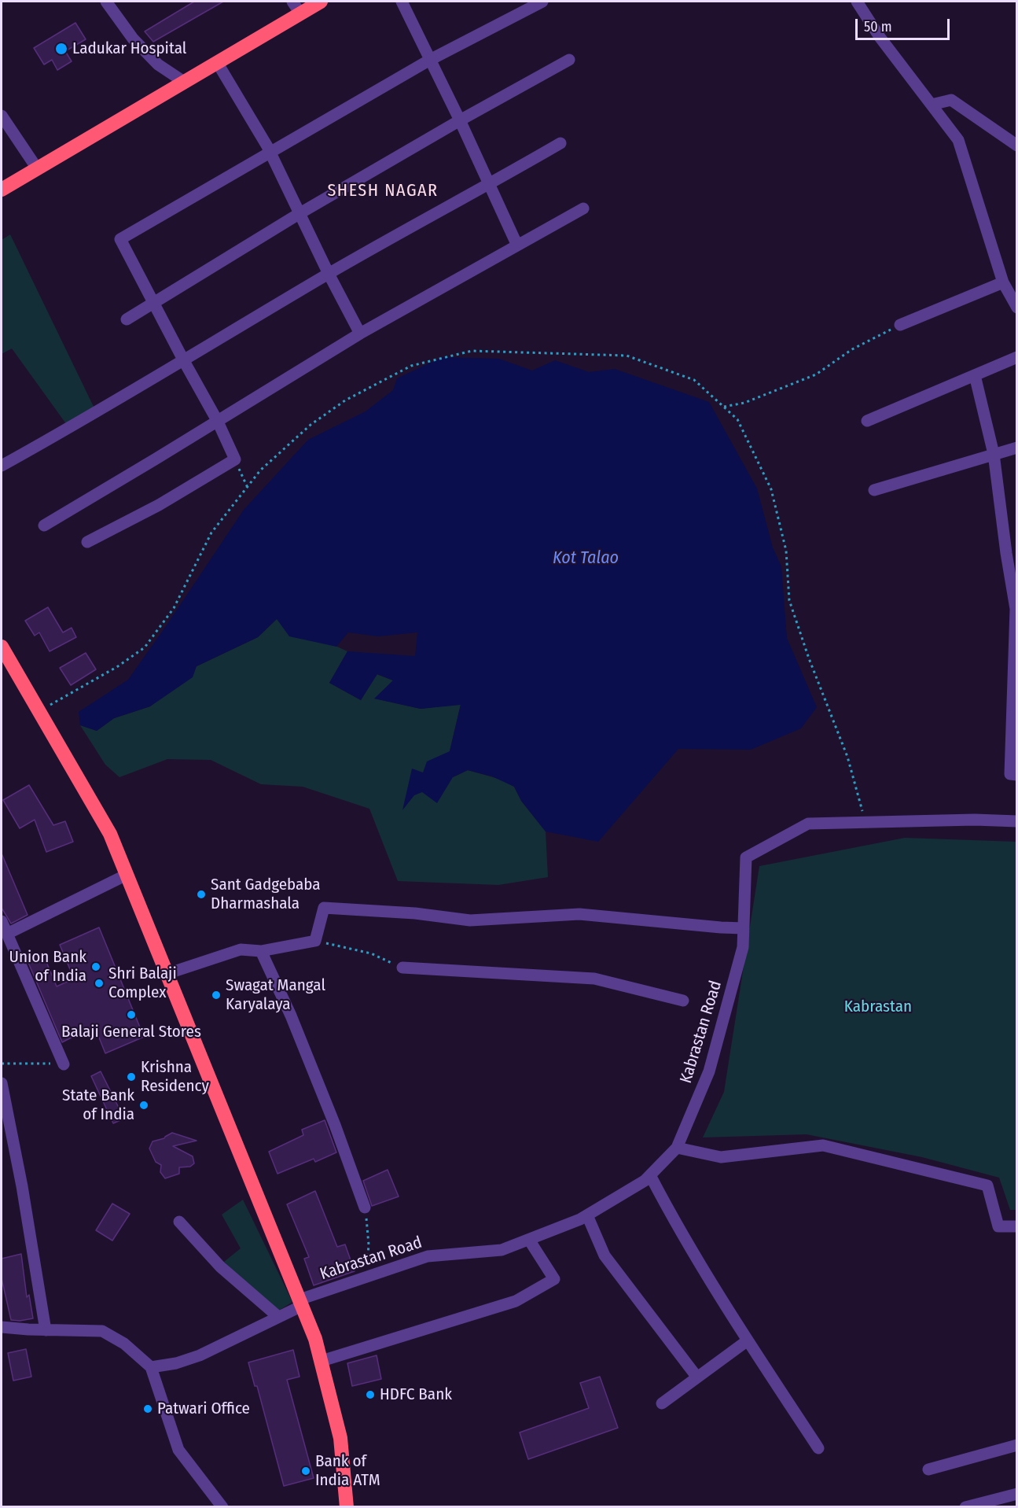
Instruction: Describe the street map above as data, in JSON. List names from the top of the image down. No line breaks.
{"streets":{"street":["Kabrastan Road"]},"districts":["SHESH NAGAR"],"water":["Kot Talao"],"parks":["Kabrastan"],"places":["Ladukar Hospital","Sant Gadgebaba Dharmashala","Union Bank of India","Shri Balaji Complex","Swagat Mangal Karyalaya","Balaji General Stores","Krishna Residency","State Bank of India","HDFC Bank","Patwari Office","Bank of India ATM"],"scale_bar":"50 m"}
